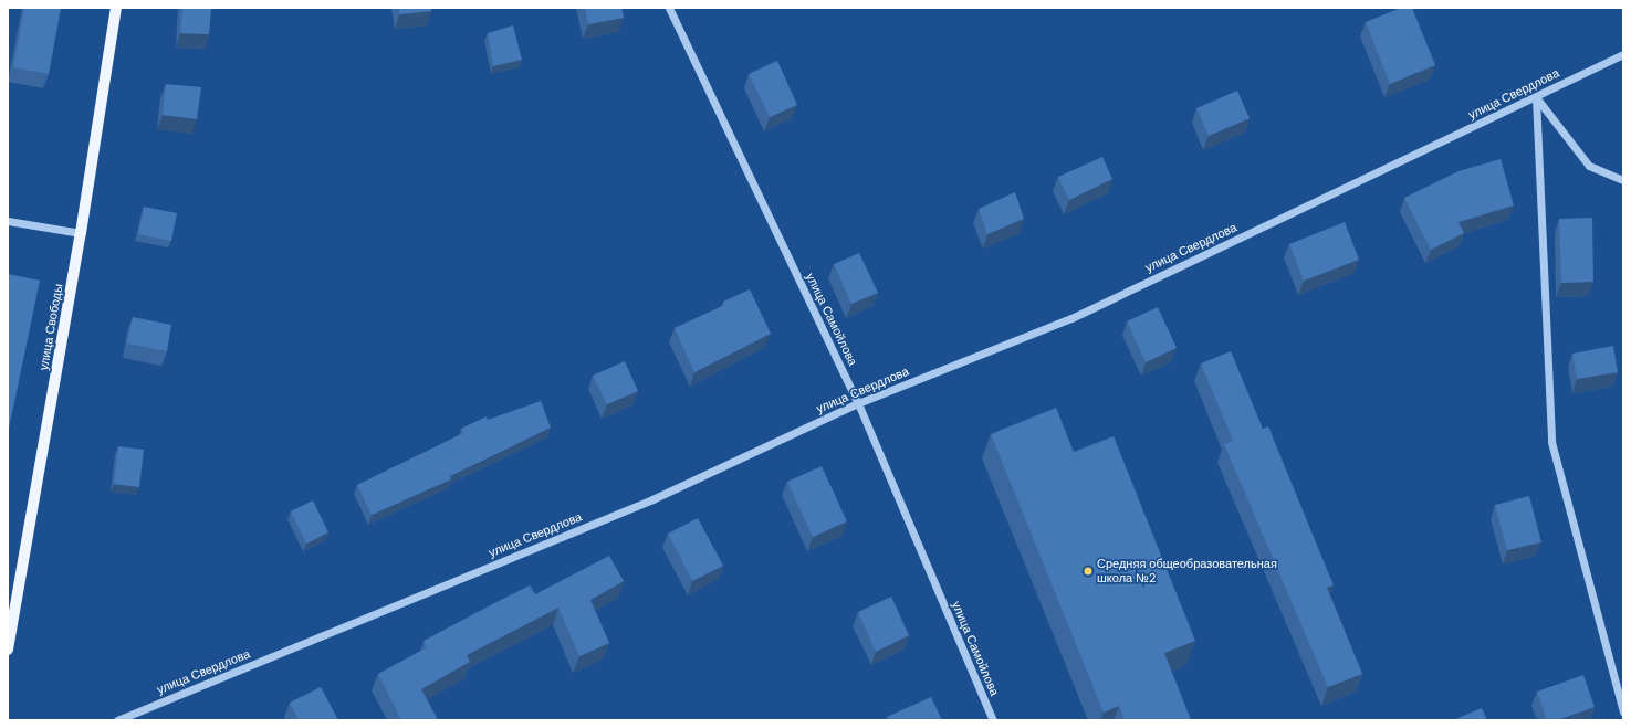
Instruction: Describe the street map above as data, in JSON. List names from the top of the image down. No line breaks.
{"streets":{"main road":["улица Свободы"],"street":["улица Свердлова","улица Самойлова"]},"crossings":[["улица Свердлова","улица Самойлова"]],"places":["Средняя общеобразовательная школа №2"]}
